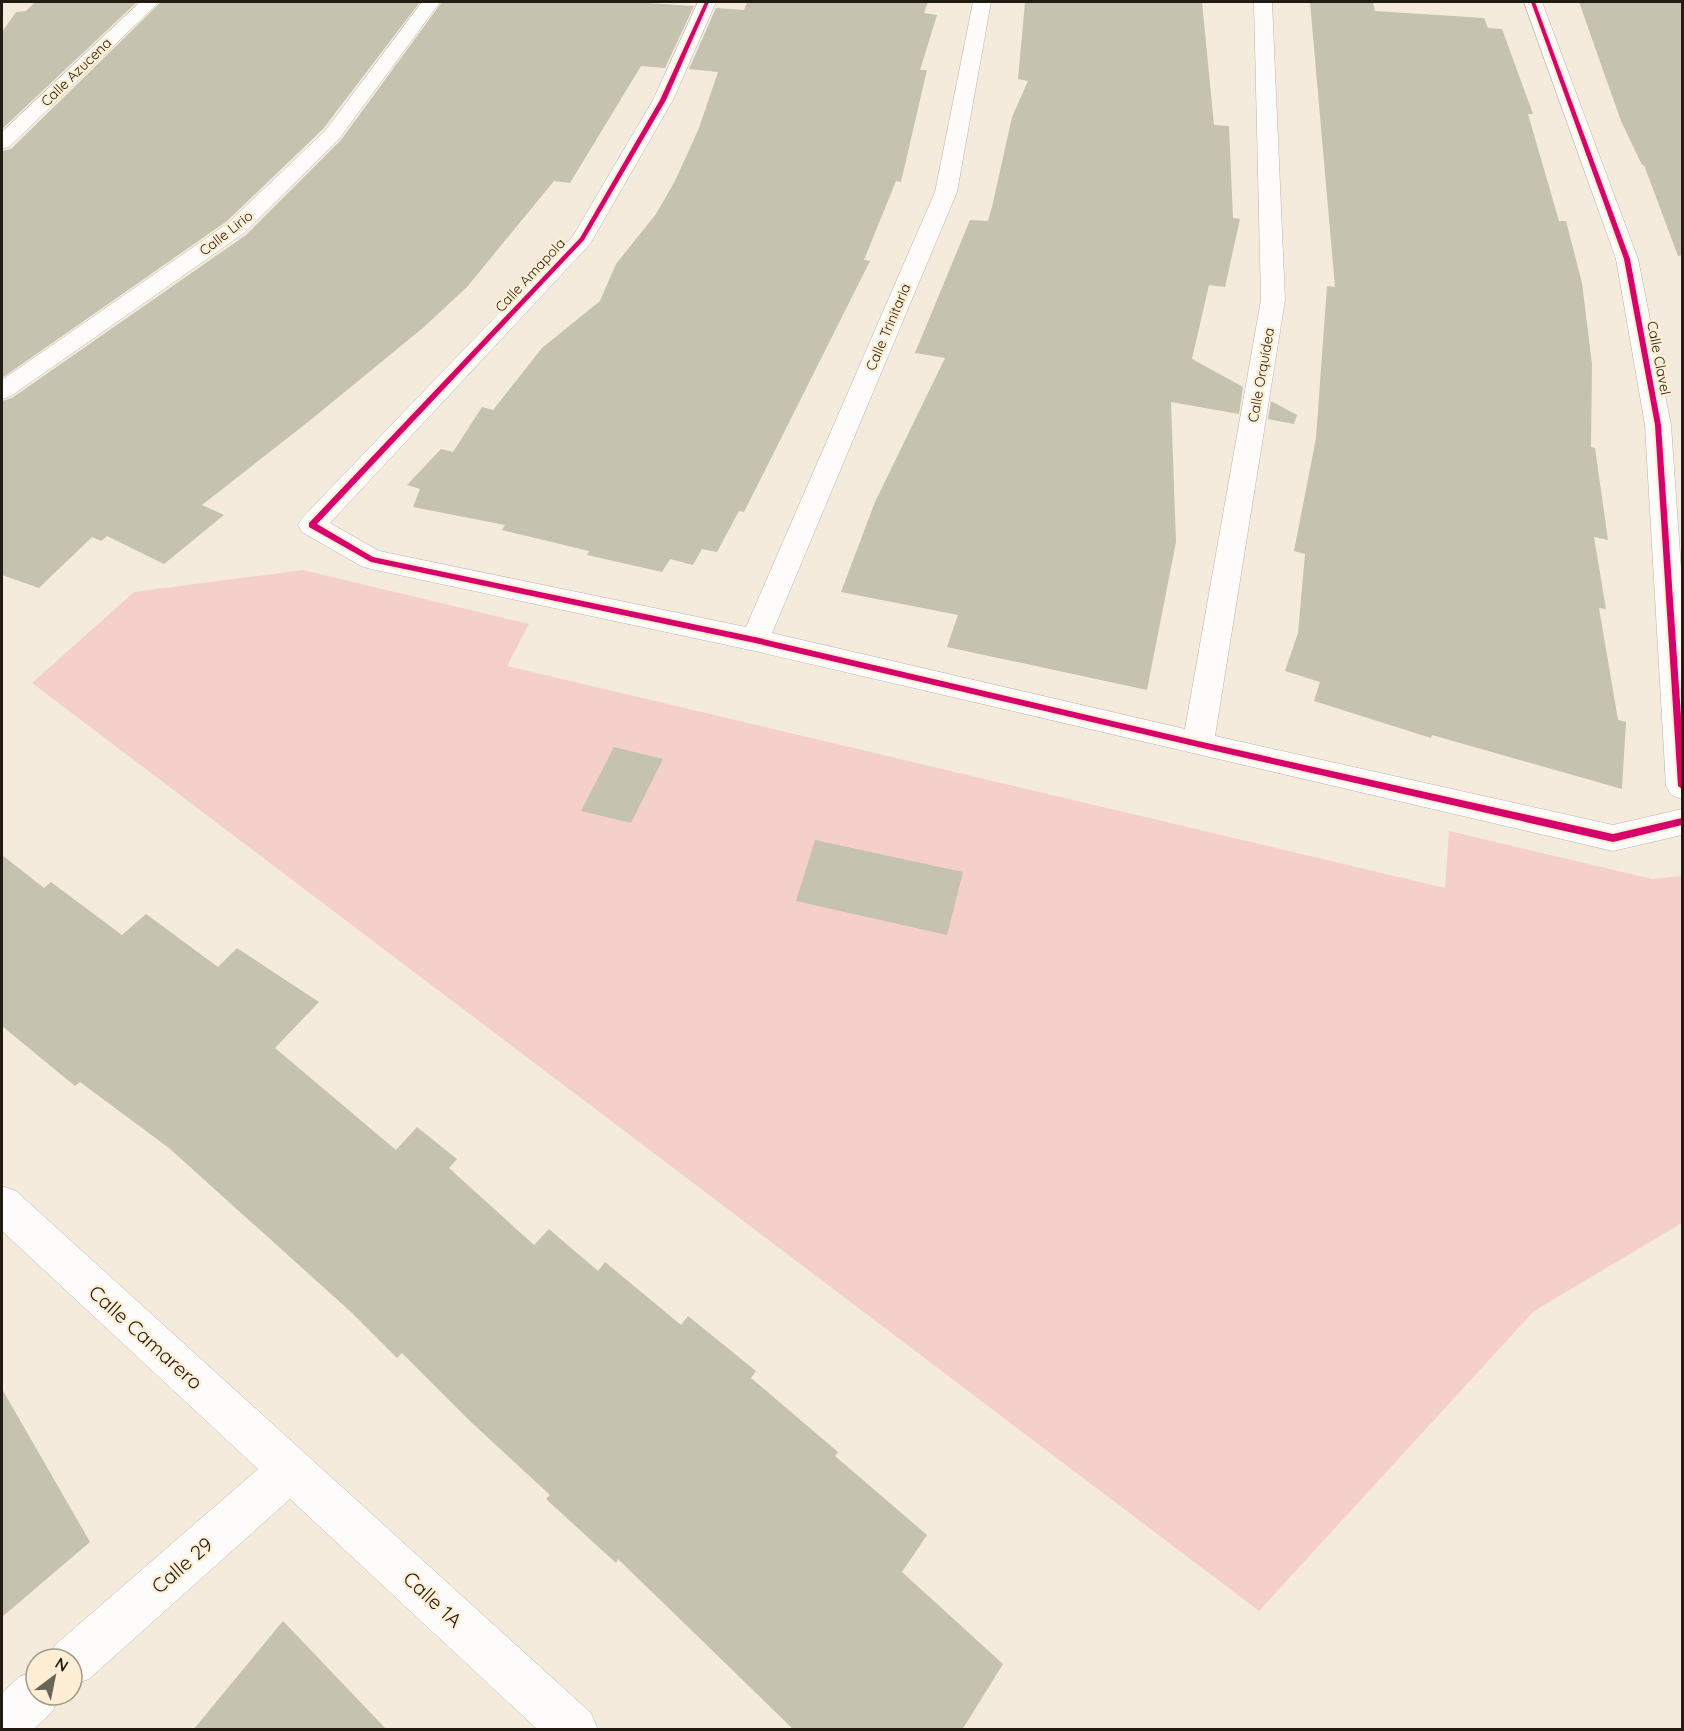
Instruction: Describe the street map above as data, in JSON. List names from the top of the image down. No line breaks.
{"streets":{"street":["Calle Azucena","Calle Lirio","Calle Amapola","Calle Trinitaria","Calle Clavel","Calle Orquídea","Calle Camarero","Calle 29","Calle 1A"]},"crossings":[["Calle Amapola","Calle Trinitaria"],["Calle Camarero","Calle 29"],["Calle Camarero","Calle 1A"],["Calle 29","Calle 1A"]],"north":"top right"}
